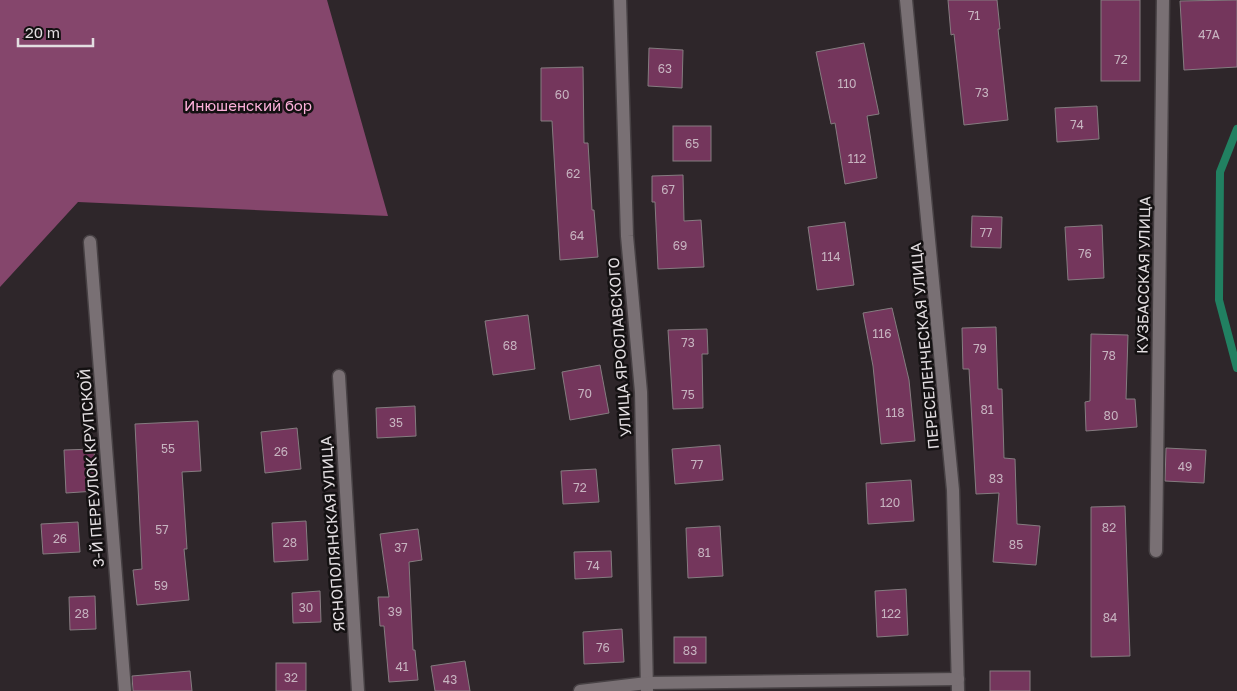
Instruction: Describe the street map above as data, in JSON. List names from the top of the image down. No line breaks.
{"streets":{"street":["КУЗБАССКАЯ УЛИЦА","ПЕРЕСЕЛЕНЧЕСКАЯ УЛИЦА","УЛИЦА ЯРОСЛАВСКОГО","3-Й ПЕРЕУЛОК КРУПСКОЙ","ЯСНОПОЛЯНСКАЯ УЛИЦА"]},"parks":["Инюшенский бор"],"house_numbers":["71","47А","72","63","110","73","60","74","65","112","62","67","77","64","69","76","114","116","73","68","79","78","70","75","81","118","80","35","55","26","77","49","83","72","120","82","57","26","28","85","37","81","74","59","30","39","28","122","84","76","83","41","32","43"],"scale_bar":"20 m"}
